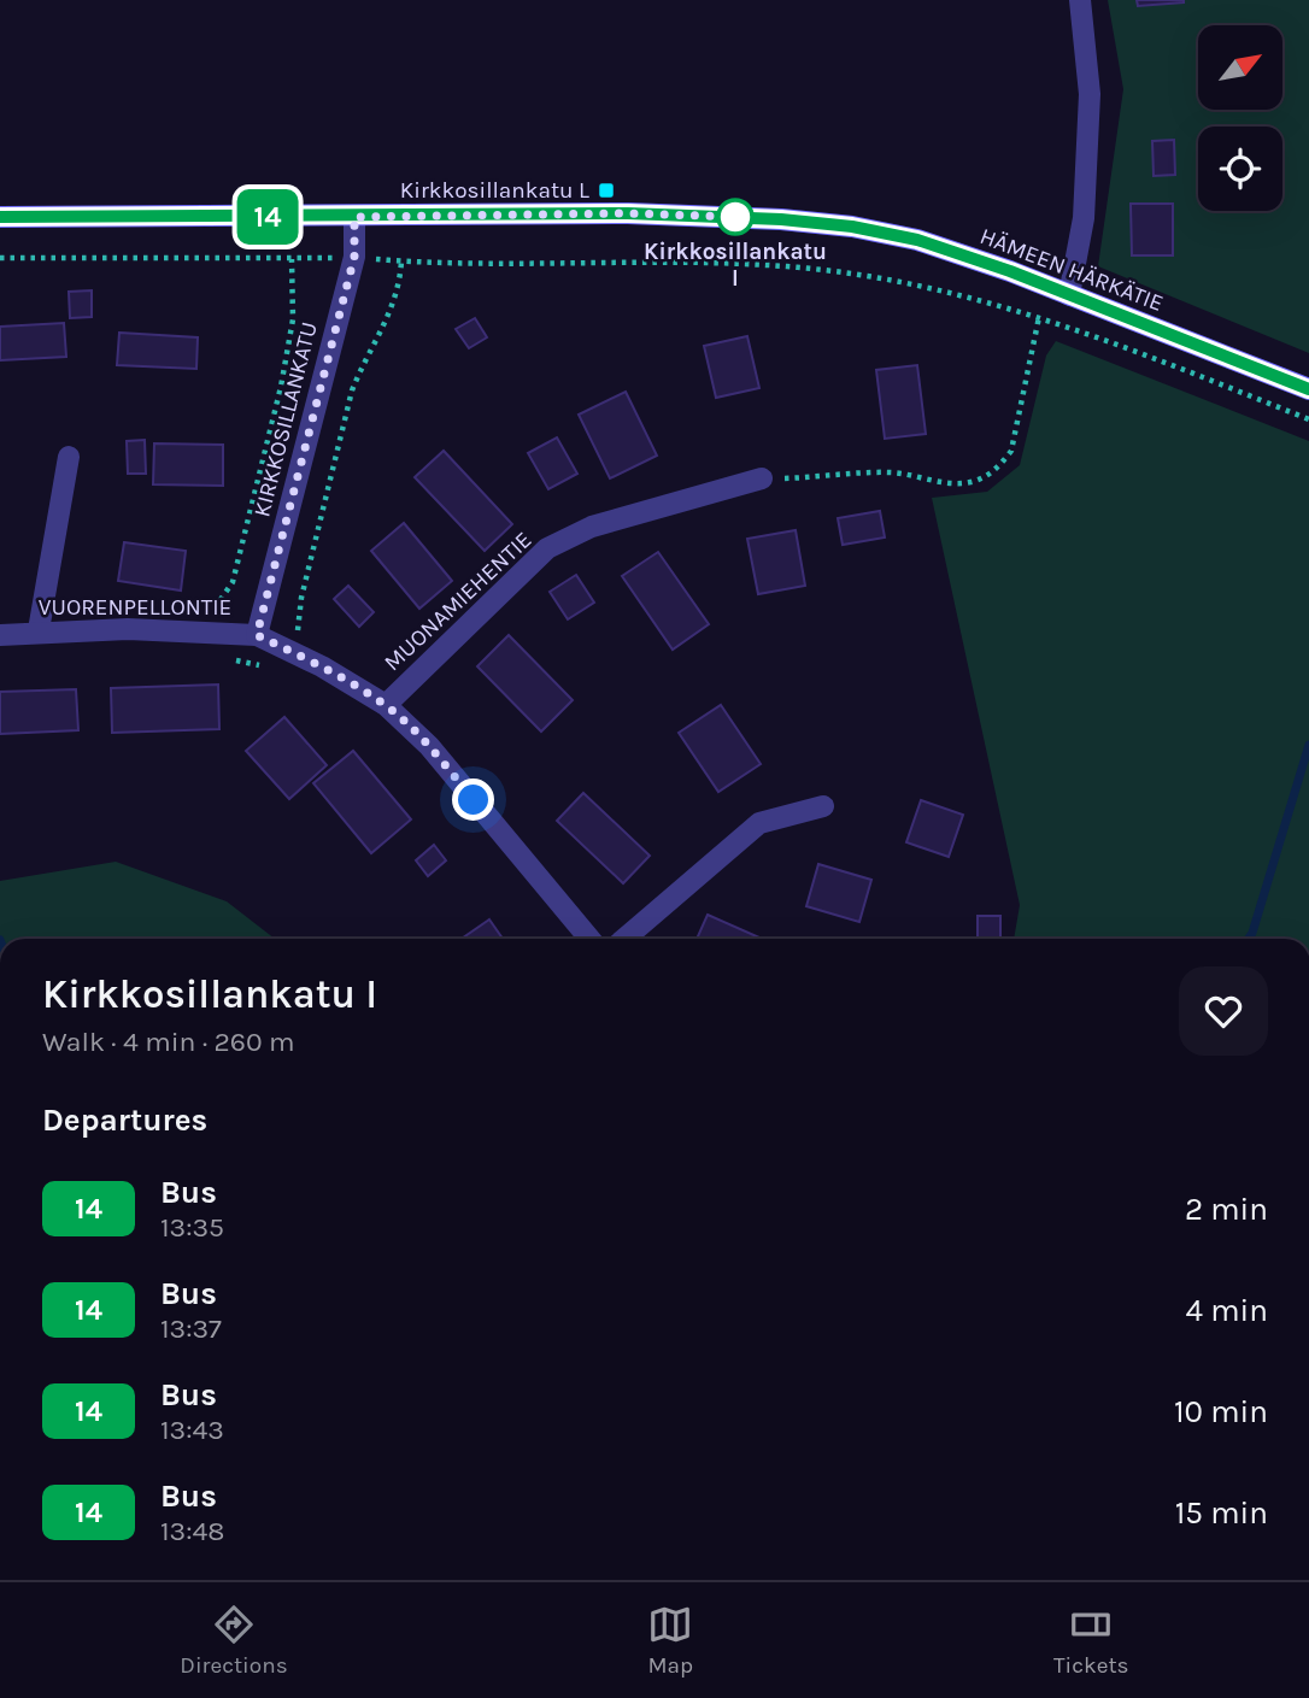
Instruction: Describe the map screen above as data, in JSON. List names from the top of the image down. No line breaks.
{"streets":{"main road":["HÄMEEN HÄRKÄTIE"],"street":["KIRKKOSILLANKATU","MUONAMIEHENTIE","VUORENPELLONTIE"]},"crossings":[["HÄMEEN HÄRKÄTIE","KIRKKOSILLANKATU"],["KIRKKOSILLANKATU","VUORENPELLONTIE"],["MUONAMIEHENTIE","VUORENPELLONTIE"]],"places":{"transit":["Kirkkosillankatu L"],"other":["Kirkkosillankatu I"]},"lines":["bus line 14"],"north":"top right","page":{"on_map":"14","heading":[["Kirkkosillankatu I","Walk · 4 min · 260 m"],"Departures"],"list":[{"mark":"14","name":"Bus","note":"13:35","value":"2 min"},{"mark":"14","name":"Bus","note":"13:37","value":"4 min"},{"mark":"14","name":"Bus","note":"13:43","value":"10 min"},{"mark":"14","name":"Bus","note":"13:48","value":"15 min"}],"tabs":["Directions","Map","Tickets"]}}
